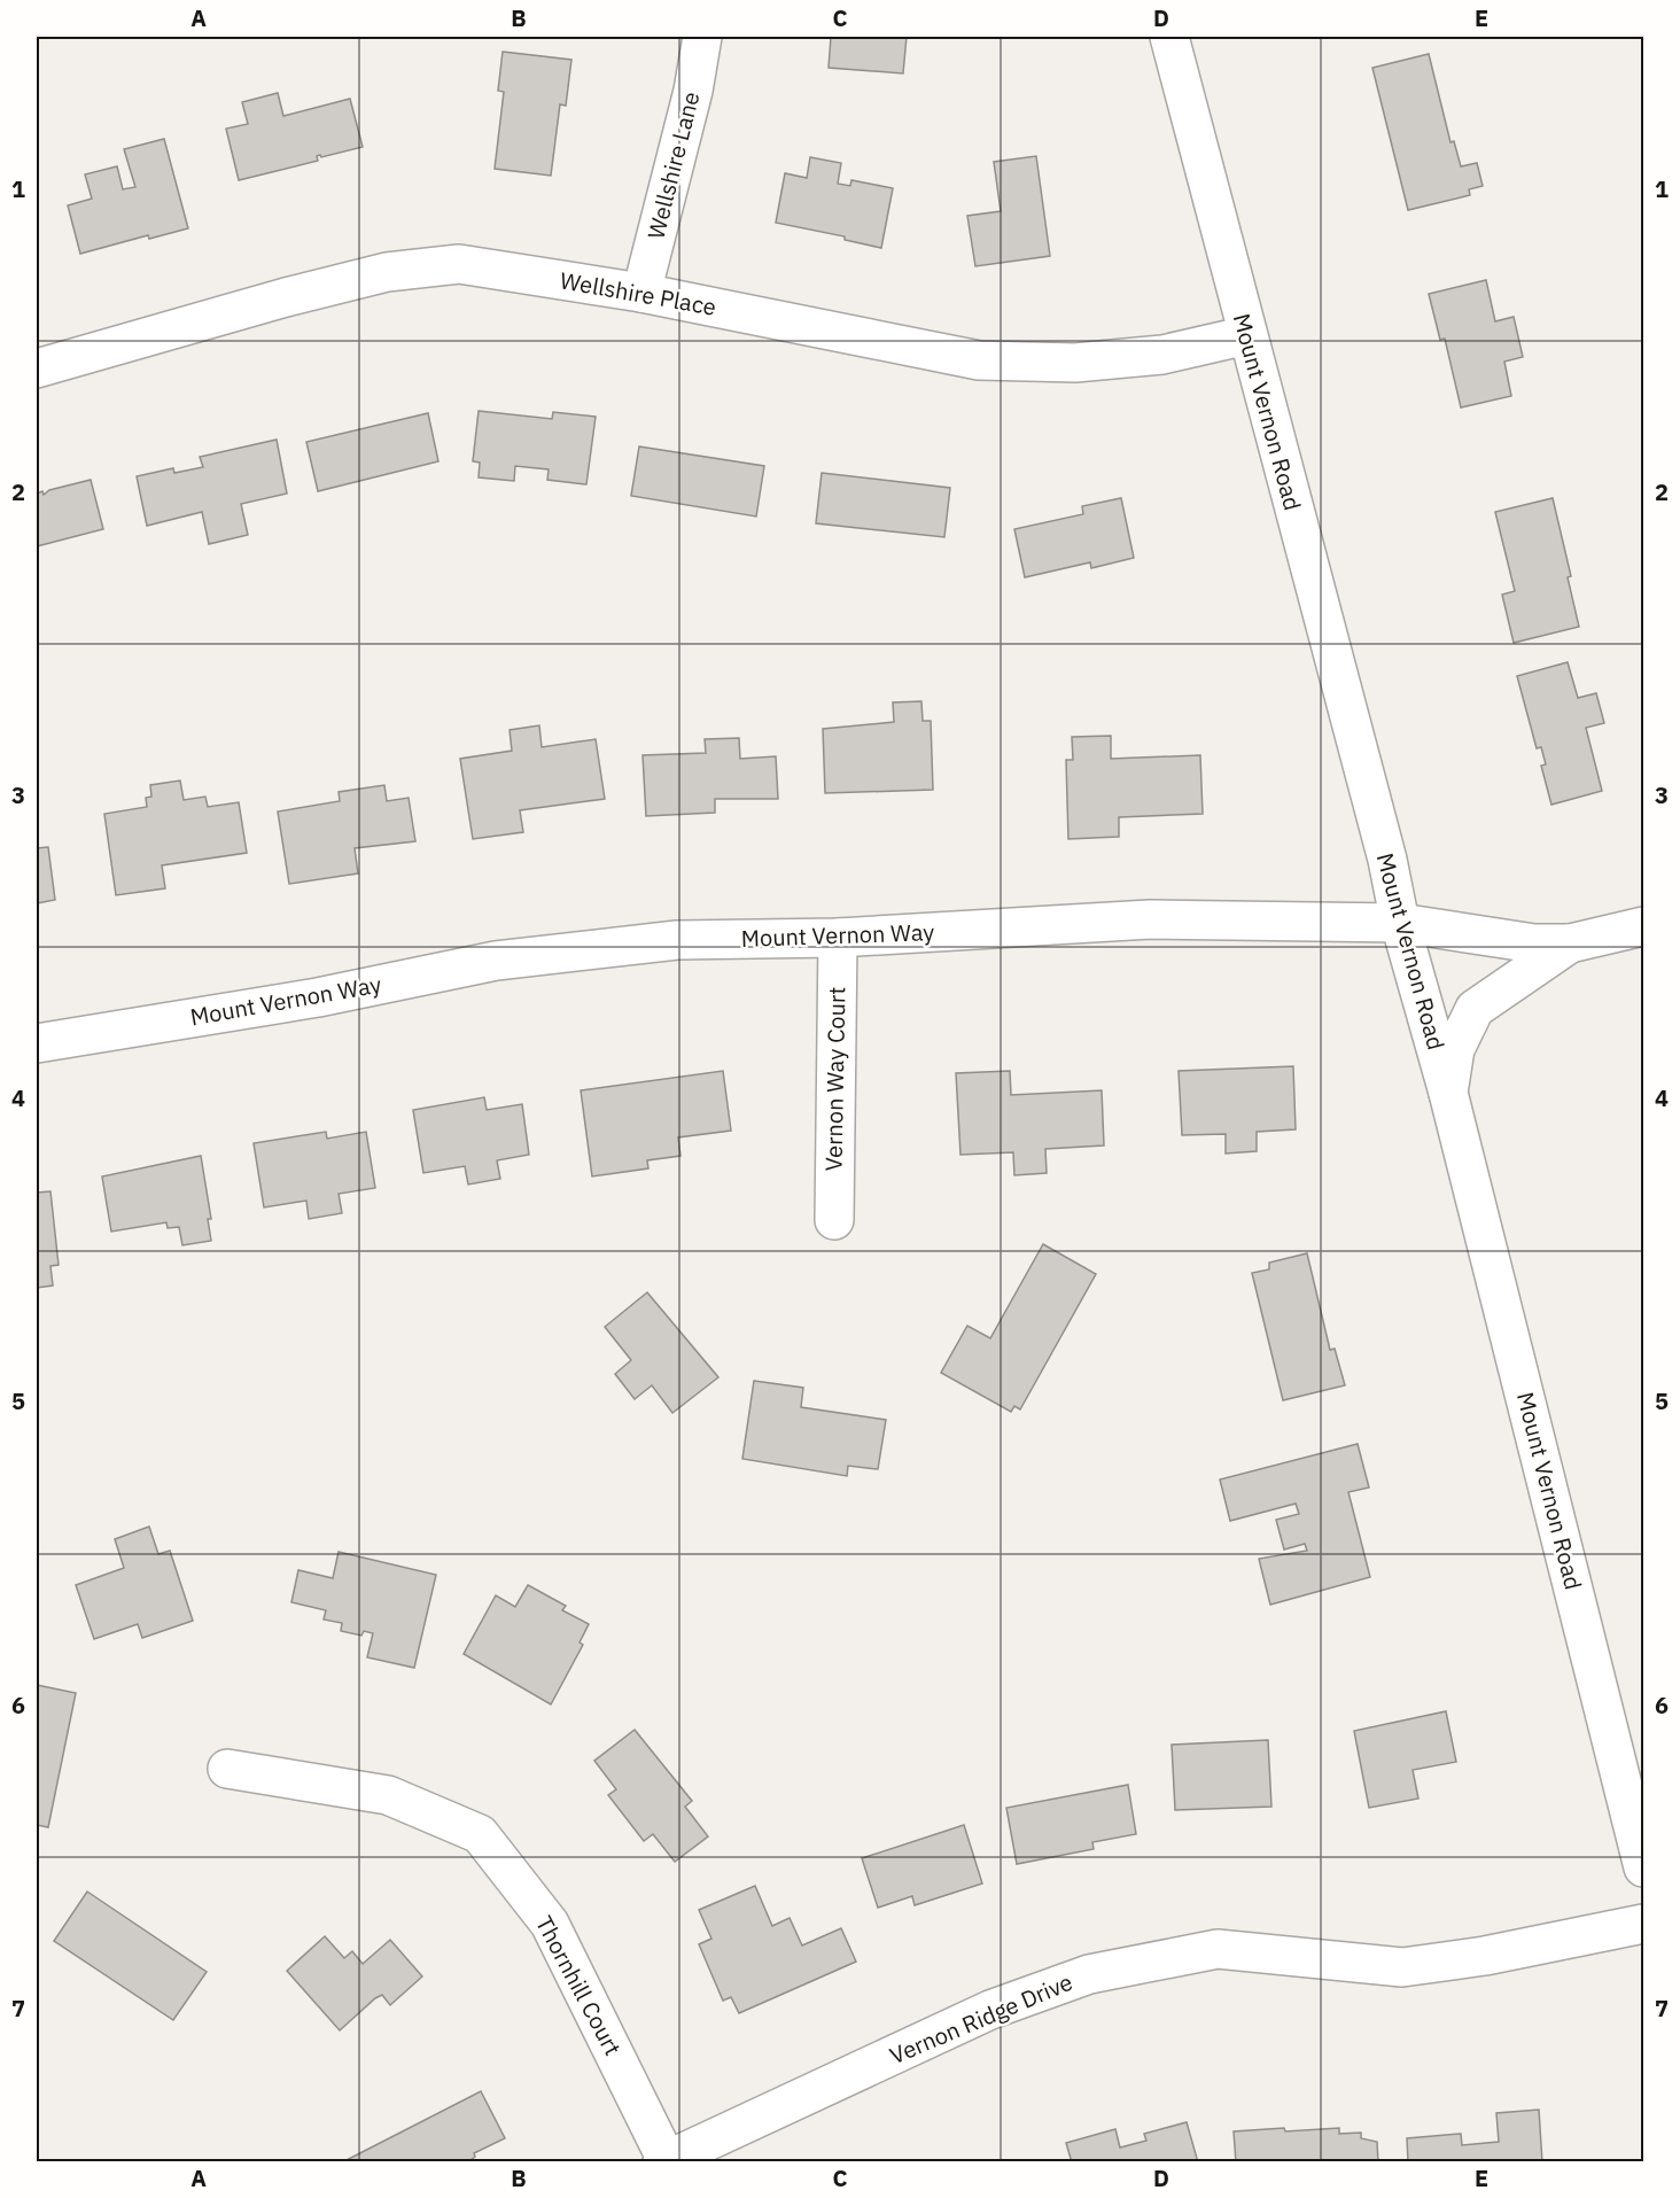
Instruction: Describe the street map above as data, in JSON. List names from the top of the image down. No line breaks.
{"streets":{"street":["Wellshire Lane","Wellshire Place","Mount Vernon Road","Mount Vernon Way","Vernon Way Court","Thornhill Court","Vernon Ridge Drive"]},"crossings":[["Wellshire Lane","Wellshire Place"],["Wellshire Place","Mount Vernon Road"],["Mount Vernon Road","Mount Vernon Way"],["Mount Vernon Way","Vernon Way Court"],["Thornhill Court","Vernon Ridge Drive"]],"grid":{"columns":["A","B","C","D","E"],"rows":["1","2","3","4","5","6","7"]}}
